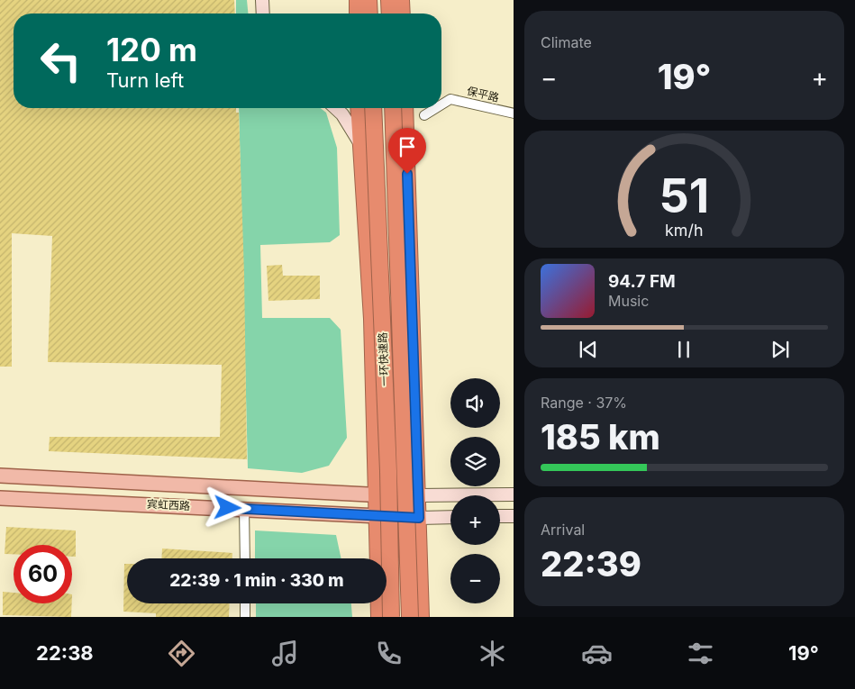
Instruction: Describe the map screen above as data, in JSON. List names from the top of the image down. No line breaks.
{"streets":{"highway":["一环快速路"],"main road":["宾虹西路"],"street":["保平路"]},"page":{"tile":["Climate",["Range · 37%","185 km"],["Arrival","22:39"]],"turn":["120 m","Turn left"],"heat":["−","19°","+"],"song":["94.7 FM","Music"],"map_buttons":["+","−"],"limit":"60","trip":"22:39 · 1 min · 330 m","tabs":["22:38","19°"],"gauge":["51","km/h"]}}
